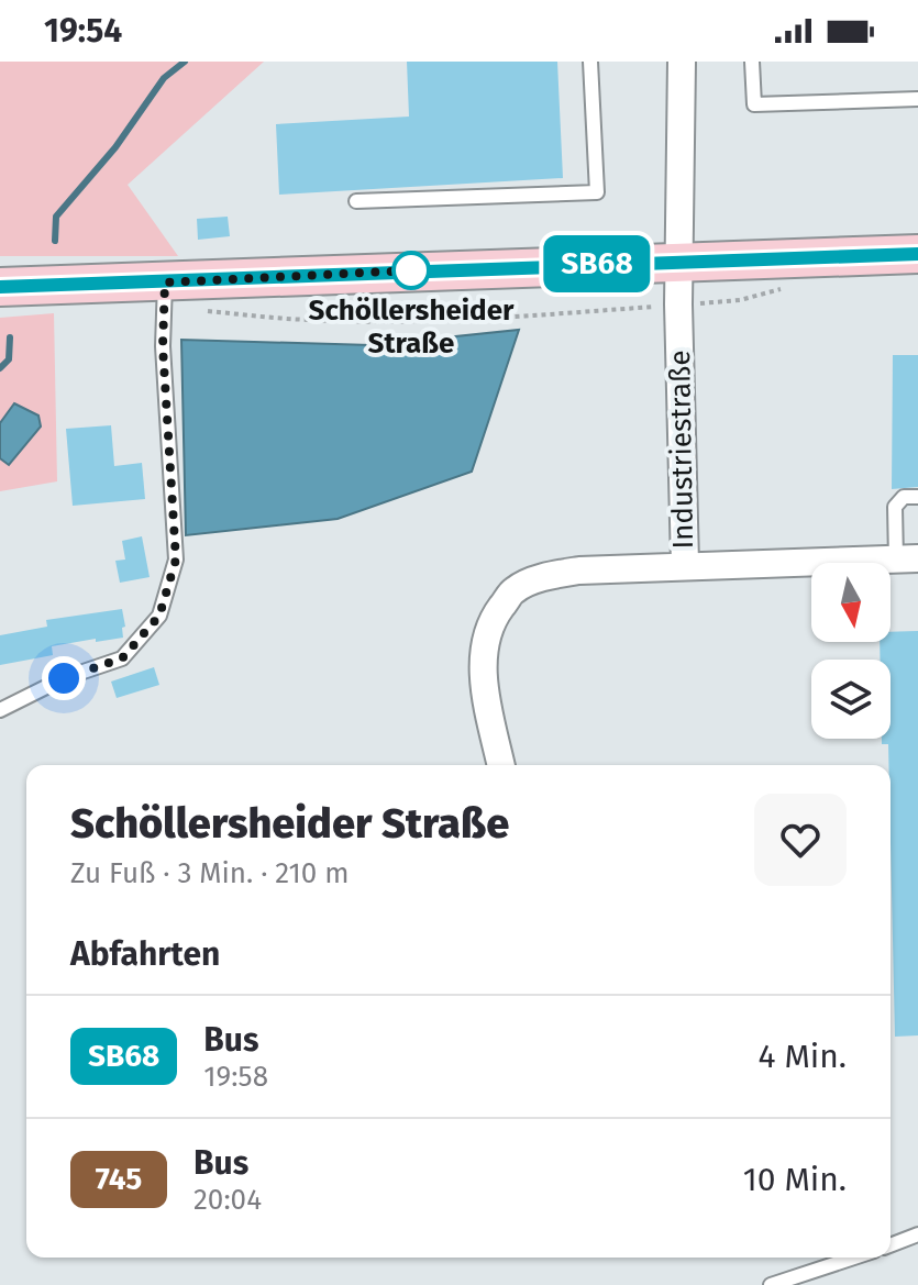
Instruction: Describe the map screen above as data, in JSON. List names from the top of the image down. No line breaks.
{"streets":{"street":["Industriestraße"]},"places":["Schöllersheider Straße"],"lines":["bus line SB68"],"north":"bottom","page":{"status":"19:54","on_map":"SB68","heading":[["Schöllersheider Straße","Zu Fuß · 3 Min. · 210 m"],"Abfahrten"],"list":[{"mark":"SB68","name":"Bus","note":"19:58","value":"4 Min."},{"mark":"745","name":"Bus","note":"20:04","value":"10 Min."}]}}
